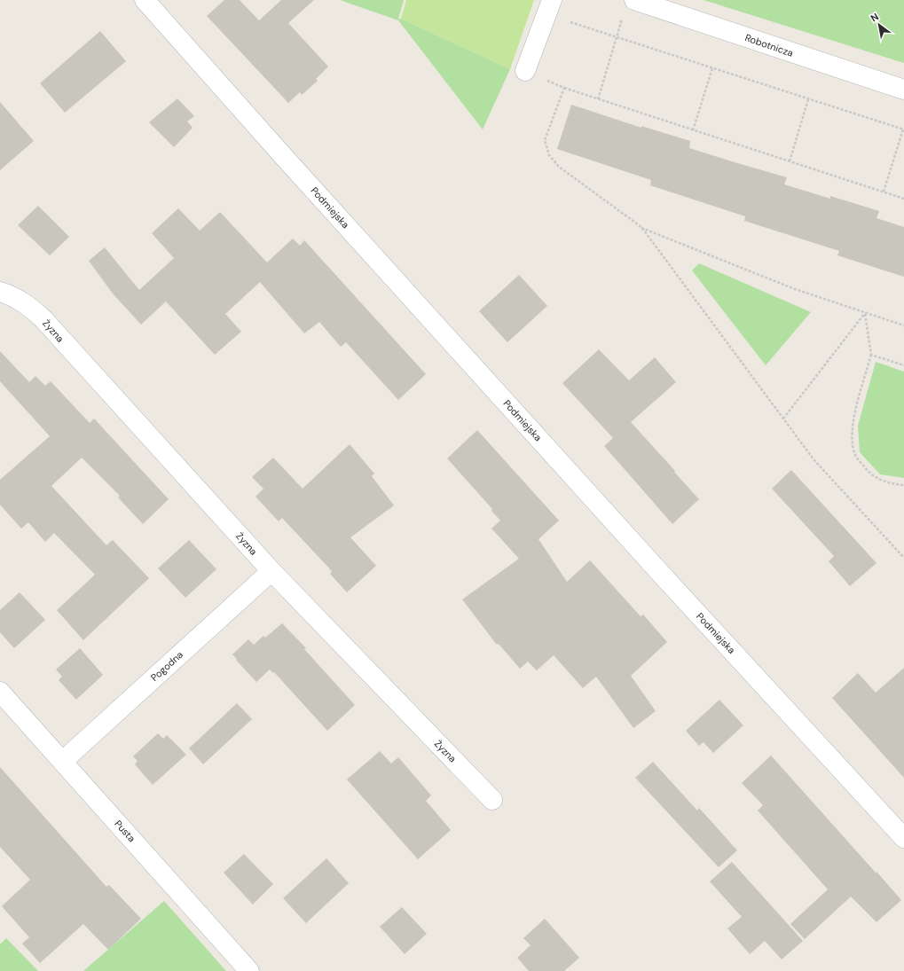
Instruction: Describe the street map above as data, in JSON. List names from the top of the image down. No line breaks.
{"streets":{"street":["Robotnicza","Podmiejska","Żyzna","Pogodna","Pusta"]},"crossings":[["Żyzna","Pogodna"],["Pogodna","Pusta"]],"north":"top left"}
